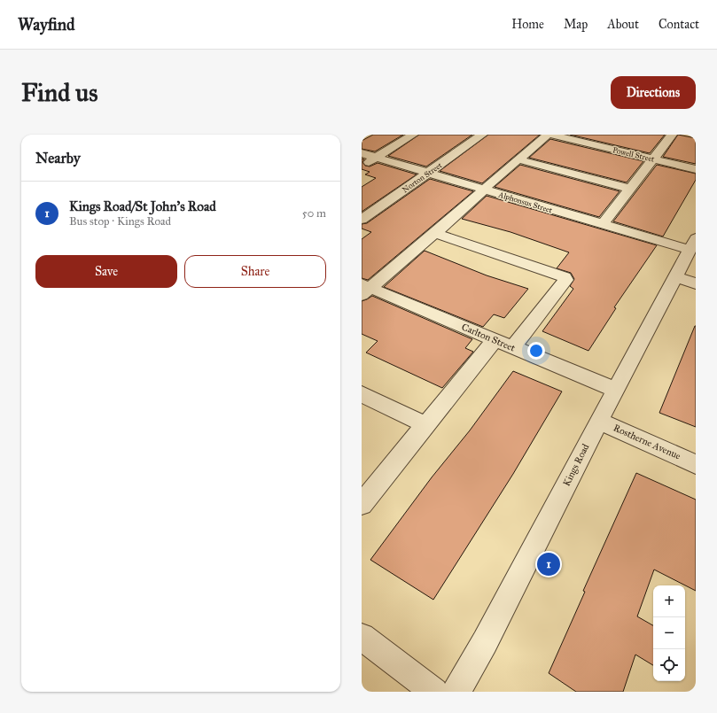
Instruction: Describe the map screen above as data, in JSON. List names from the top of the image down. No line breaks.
{"streets":{"street":["Powell Street","Norton Street","Alphonsus Street","Carlton Street","Rostherne Avenue","Kings Road"]},"crossings":[["Norton Street","Alphonsus Street"],["Alphonsus Street","Kings Road"],["Carlton Street","Kings Road"],["Rostherne Avenue","Kings Road"]],"page":{"header":"Wayfind","nav":["Home","Map","About","Contact"],"buttons":["Directions",["Save","Share"]],"title":"Find us","heading":"Nearby","list":[{"mark":"1","name":"Kings Road/St John's Road","note":"Bus stop · Kings Road","value":"50 m"}],"pins":"1","map_buttons":["+","−"]}}
